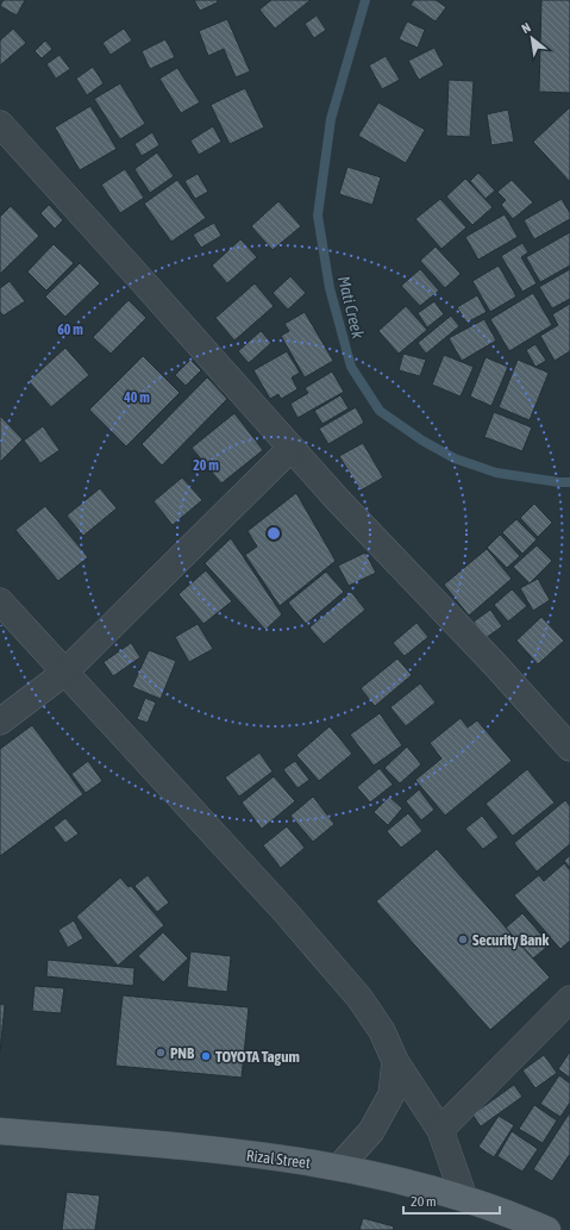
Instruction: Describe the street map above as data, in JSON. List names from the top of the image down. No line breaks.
{"streets":{"main road":["Rizal Street"]},"water":["Mati Creek"],"places":["Security Bank","PNB","TOYOTA Tagum"],"scale_bar":"20 m","north":"top left","rings":["60 m","40 m","20 m"]}
